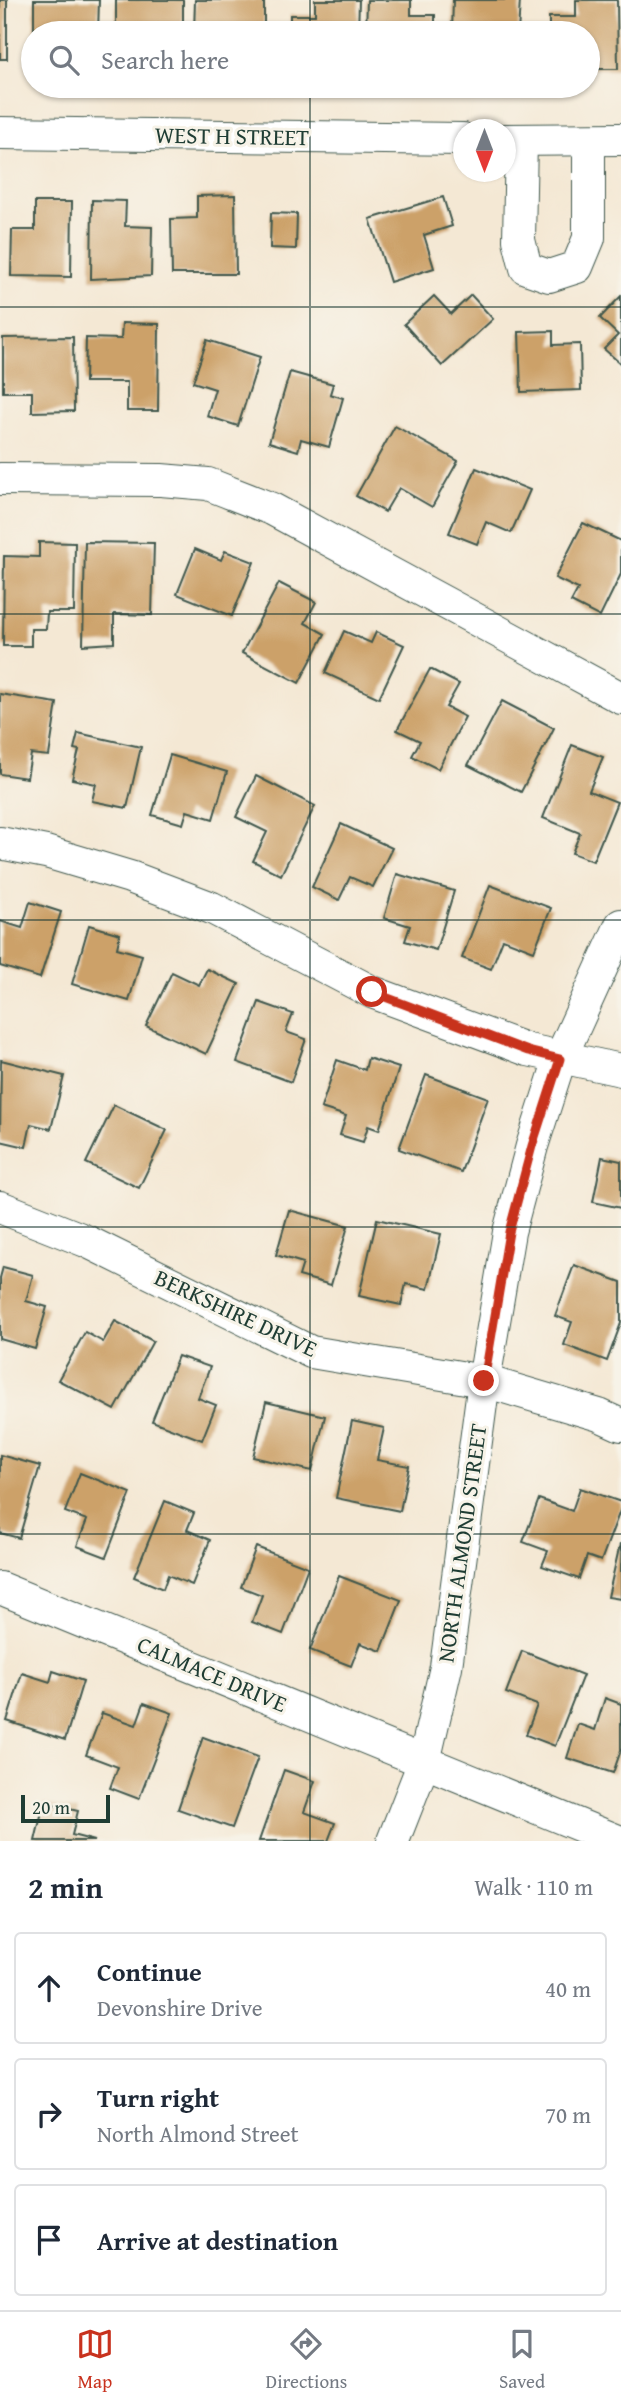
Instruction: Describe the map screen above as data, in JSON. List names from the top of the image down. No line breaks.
{"streets":{"street":["WEST H STREET","BERKSHIRE DRIVE","NORTH ALMOND STREET","CALMACE DRIVE"]},"crossings":[["BERKSHIRE DRIVE","NORTH ALMOND STREET"],["NORTH ALMOND STREET","CALMACE DRIVE"]],"scale_bar":"20 m","north":"bottom","page":{"search":"Search here","scale":"20 m","heading":["2 min","Walk · 110 m"],"list":[["Continue","Devonshire Drive","40 m"],["Turn right","North Almond Street","70 m"],"Arrive at destination"],"nav":["Map","Directions","Saved"]}}
